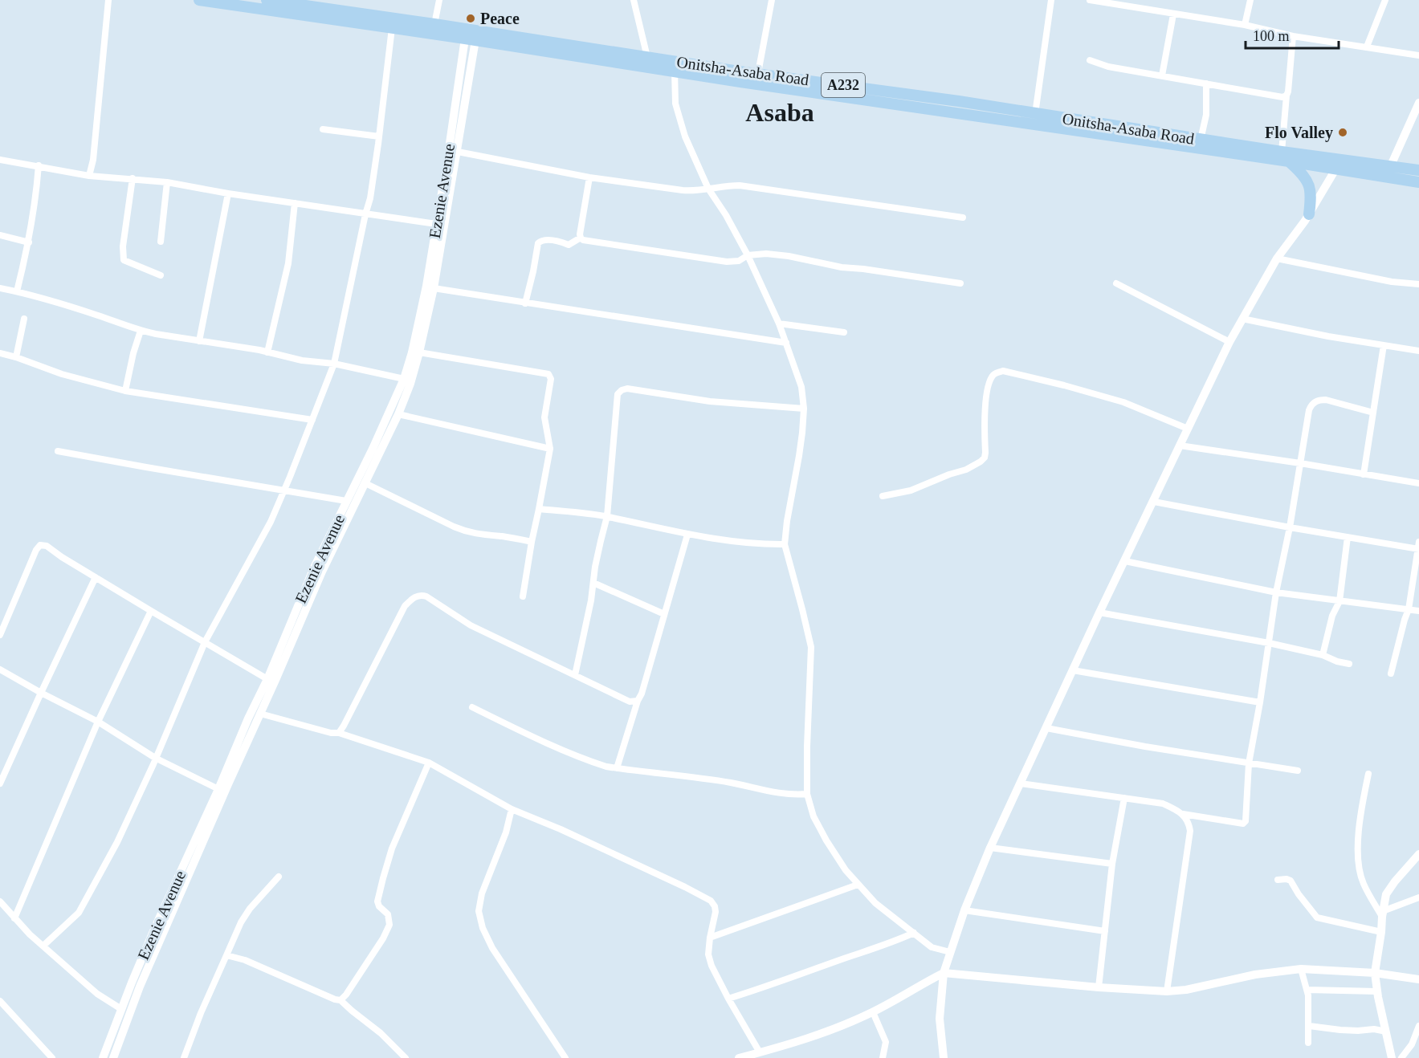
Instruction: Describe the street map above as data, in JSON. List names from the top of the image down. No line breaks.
{"streets":{"highway":["Onitsha-Asaba Road","A232"],"street":["Ezenie Avenue"]},"crossings":[["Onitsha-Asaba Road","A232"],["A232","Ezenie Avenue"]],"districts":["Asaba"],"places":["Peace","Flo Valley"],"scale_bar":"100 m"}
